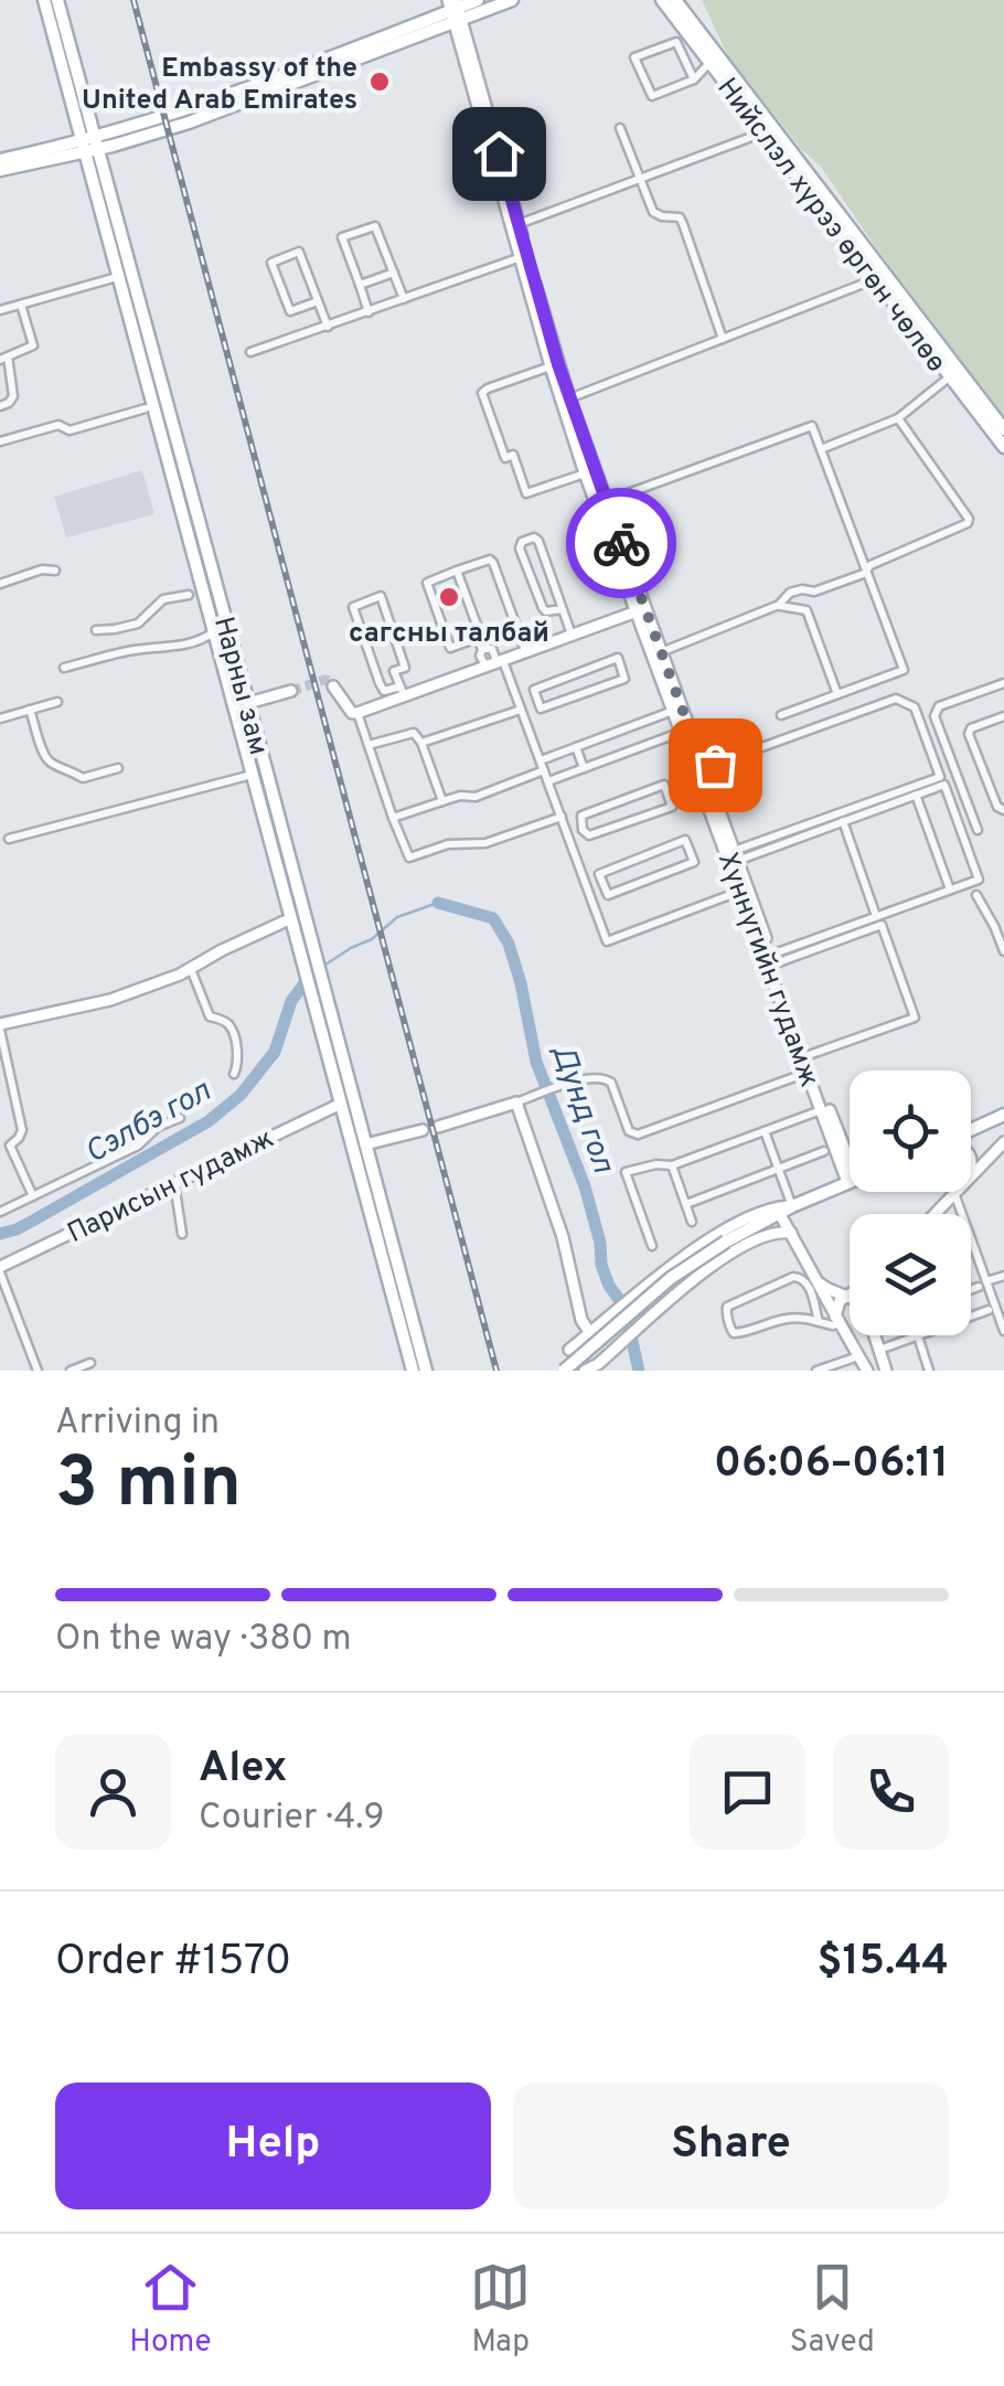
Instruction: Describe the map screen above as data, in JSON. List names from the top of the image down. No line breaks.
{"streets":{"main road":["Нийслэл хүрээ өргөн чөлөө","Нарны зам","Хүннүгийн гудамж","Парисын гудамж"]},"crossings":[["Нарны зам","Парисын гудамж"]],"water":["Дунд гол","Сэлбэ гол"],"places":["Embassy of the United Arab Emirates","сагсны талбай"],"page":{"heading":["3 min","Arriving in","06:06–06:11"],"panel":["Alex","Courier · 4.9","Order #1570","$15.44"],"bar":"On the way · 380 m","buttons":["Help","Share"],"tabs":["Home","Map","Saved"]}}
